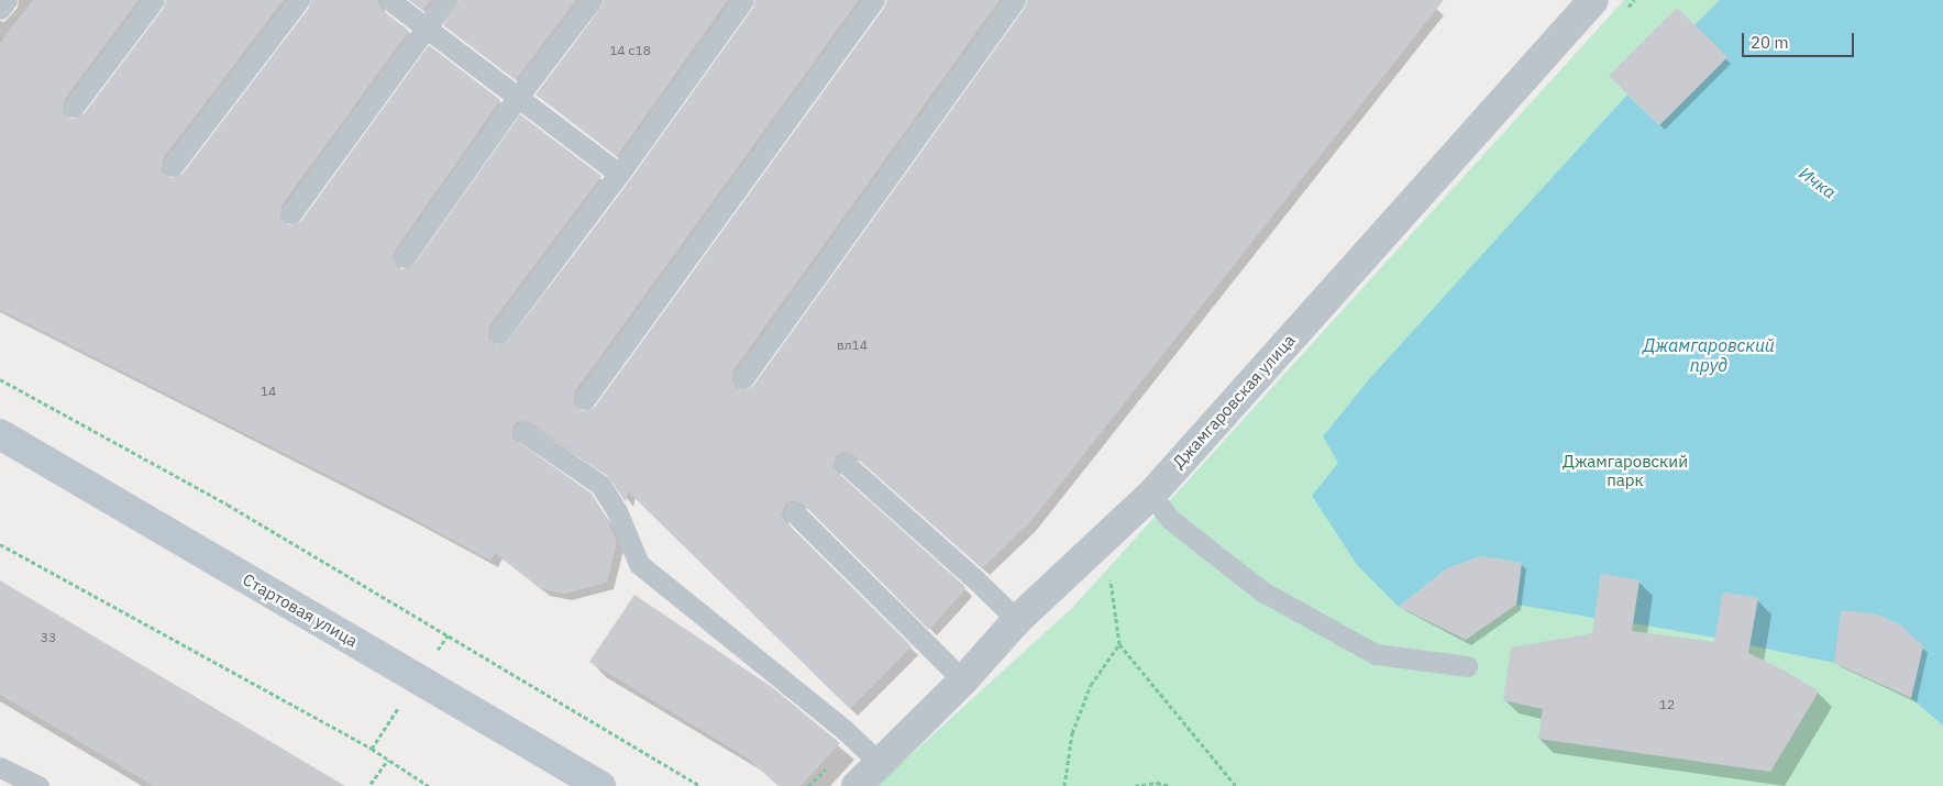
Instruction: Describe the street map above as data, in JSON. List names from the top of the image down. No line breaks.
{"streets":{"street":["Джамгаровская улица","Стартовая улица"]},"water":["Ичка","Джамгаровский пруд"],"parks":["Джамгаровский парк"],"house_numbers":["14 с18","вл14","14","33","12"],"scale_bar":"20 m"}
